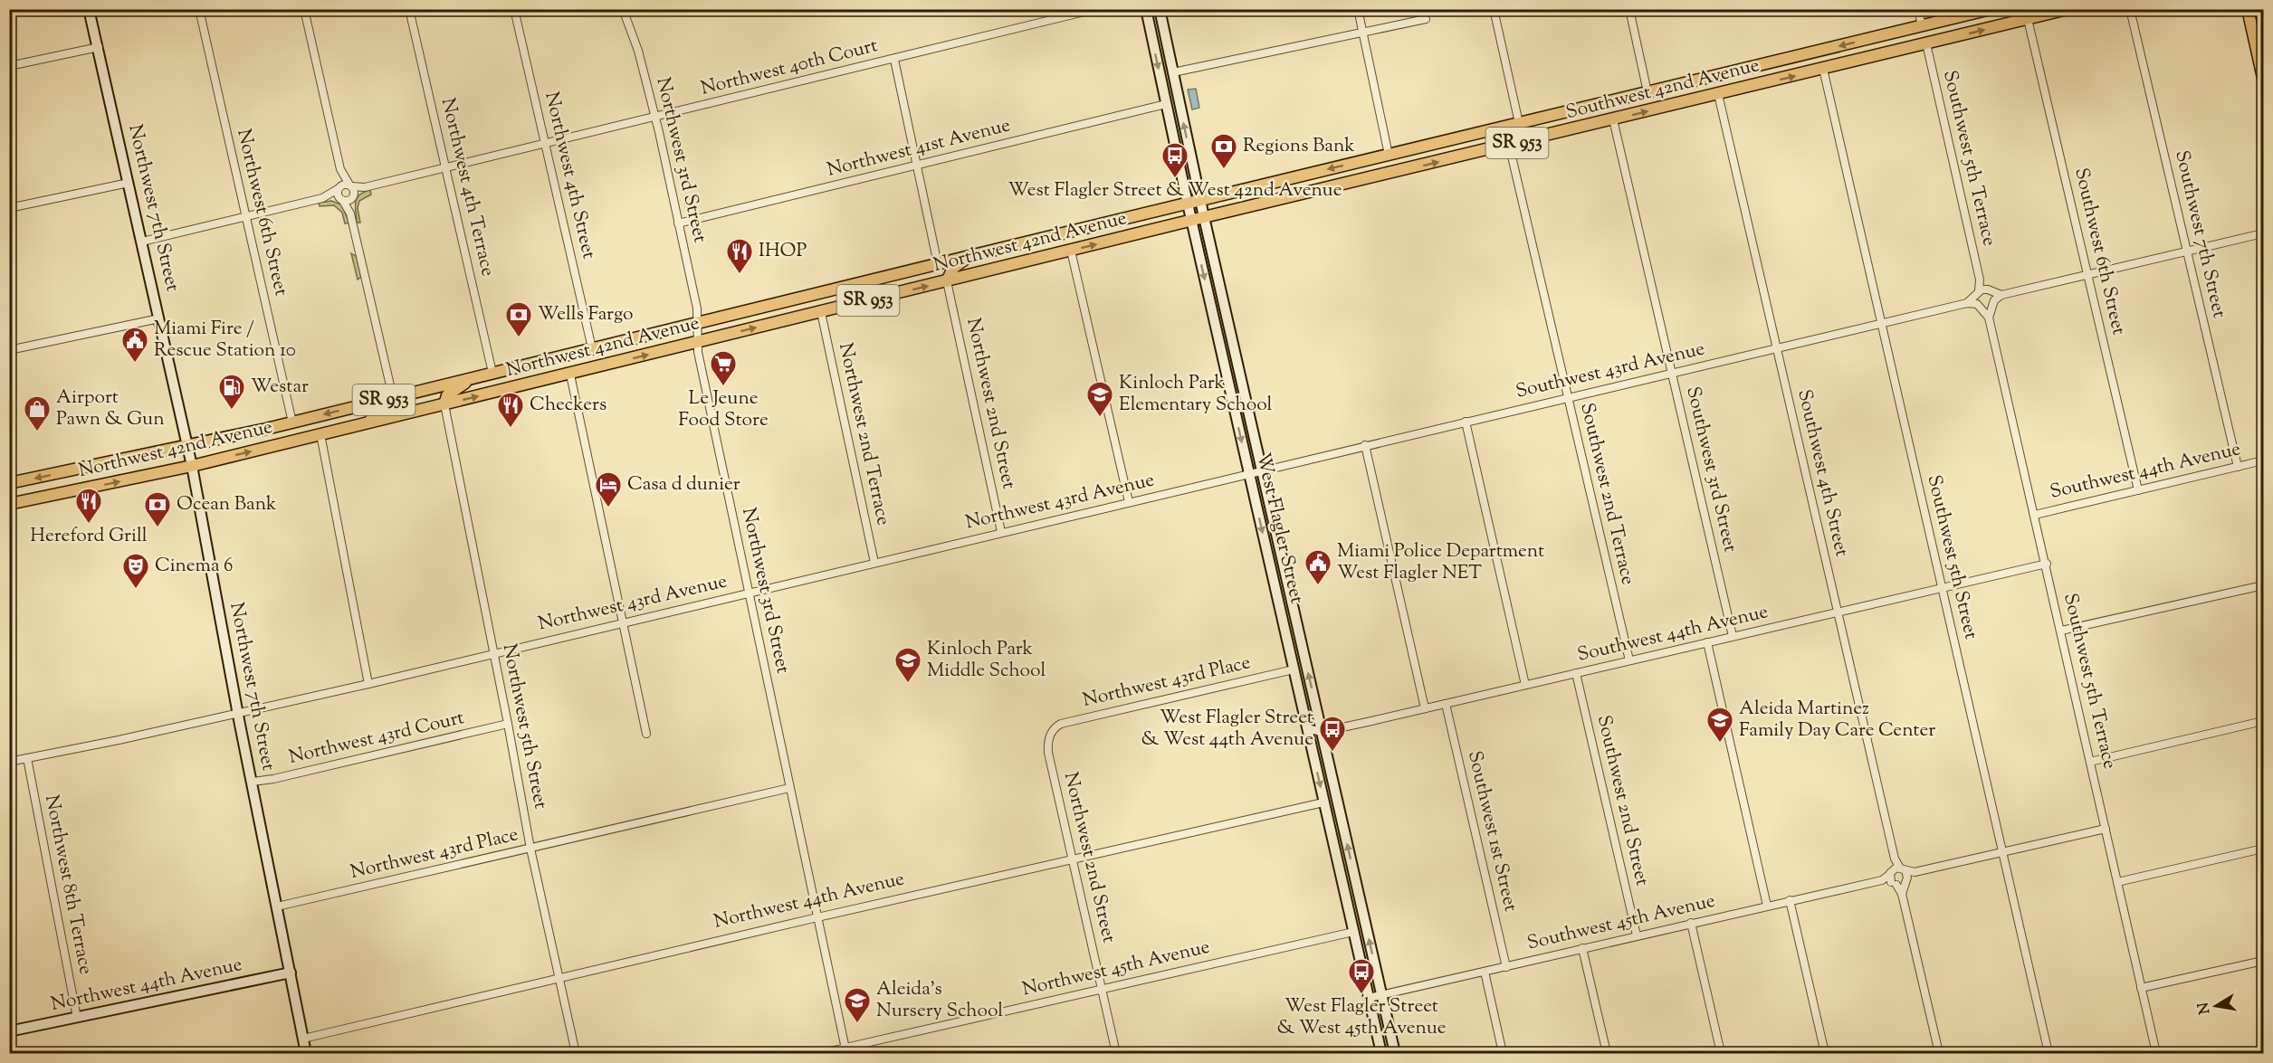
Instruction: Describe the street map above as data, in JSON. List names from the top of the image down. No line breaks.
{"streets":{"main road":["Southwest 42nd Avenue","SR 953","Northwest 7th Street","Northwest 42nd Avenue","West Flagler Street","Northwest 44th Avenue"],"street":["Northwest 40th Court","Northwest 41st Avenue","Southwest 5th Terrace","Northwest 3rd Street","Northwest 4th Street","Northwest 4th Terrace","Northwest 6th Street","Southwest 7th Street","Southwest 6th Street","Southwest 43rd Avenue","Northwest 2nd Street","Northwest 2nd Terrace","Southwest 3rd Street","Southwest 44th Avenue","Southwest 4th Street","Southwest 2nd Terrace","Northwest 43rd Avenue","Southwest 5th Street","Northwest 43rd Place","Northwest 5th Street","Northwest 43rd Court","Southwest 2nd Street","Southwest 1st Street","Northwest 8th Terrace","Southwest 45th Avenue","Northwest 45th Avenue"]},"crossings":[["Northwest 40th Court","Northwest 3rd Street"],["Northwest 40th Court","Northwest 4th Street"],["Northwest 40th Court","Northwest 4th Terrace"],["Southwest 42nd Avenue","Southwest 5th Terrace"],["Southwest 42nd Avenue","Northwest 42nd Avenue"],["Southwest 42nd Avenue","Southwest 6th Street"],["Southwest 42nd Avenue","Southwest 3rd Street"],["Southwest 42nd Avenue","Southwest 4th Street"],["Southwest 42nd Avenue","Southwest 2nd Terrace"],["Southwest 42nd Avenue","West Flagler Street"],["Southwest 42nd Avenue","Southwest 5th Street"],["Northwest 41st Avenue","Northwest 3rd Street"],["Northwest 41st Avenue","West Flagler Street"],["Southwest 5th Terrace","Southwest 43rd Avenue"],["Southwest 5th Terrace","Southwest 44th Avenue"],["Southwest 5th Terrace","Southwest 45th Avenue"],["Northwest 3rd Street","Northwest 42nd Avenue"],["Northwest 3rd Street","Northwest 43rd Avenue"],["Northwest 3rd Street","Northwest 43rd Place"],["Northwest 3rd Street","Northwest 44th Avenue"],["Northwest 3rd Street","Northwest 45th Avenue"],["Northwest 4th Street","Northwest 42nd Avenue"],["Northwest 4th Terrace","Northwest 42nd Avenue"],["Northwest 7th Street","Northwest 42nd Avenue"],["Northwest 7th Street","Northwest 43rd Avenue"],["Northwest 7th Street","Northwest 43rd Place"],["Northwest 7th Street","Northwest 43rd Court"],["Northwest 7th Street","Northwest 44th Avenue"],["Northwest 6th Street","Northwest 42nd Avenue"],["Southwest 7th Street","Southwest 43rd Avenue"],["Southwest 7th Street","Southwest 44th Avenue"],["Northwest 42nd Avenue","Northwest 2nd Street"],["Northwest 42nd Avenue","Northwest 2nd Terrace"],["Northwest 42nd Avenue","West Flagler Street"],["Northwest 42nd Avenue","Northwest 5th Street"],["Southwest 6th Street","Southwest 43rd Avenue"],["Southwest 6th Street","Southwest 44th Avenue"],["Southwest 43rd Avenue","Southwest 3rd Street"],["Southwest 43rd Avenue","Southwest 4th Street"],["Southwest 43rd Avenue","Southwest 2nd Terrace"],["Southwest 43rd Avenue","Northwest 43rd Avenue"],["Southwest 43rd Avenue","West Flagler Street"],["Southwest 43rd Avenue","Southwest 5th Street"],["Northwest 2nd Street","Northwest 43rd Avenue"],["Northwest 2nd Street","Northwest 43rd Place"],["Northwest 2nd Street","Northwest 44th Avenue"],["Northwest 2nd Street","Northwest 45th Avenue"],["Northwest 2nd Terrace","Northwest 43rd Avenue"],["Southwest 3rd Street","Southwest 44th Avenue"],["Southwest 44th Avenue","Southwest 4th Street"],["Southwest 44th Avenue","Southwest 2nd Terrace"],["Southwest 44th Avenue","West Flagler Street"],["Southwest 44th Avenue","Southwest 5th Street"],["Southwest 44th Avenue","Southwest 2nd Street"],["Southwest 44th Avenue","Southwest 1st Street"],["Southwest 4th Street","Southwest 45th Avenue"],["Northwest 43rd Avenue","West Flagler Street"],["Northwest 43rd Avenue","Northwest 5th Street"],["Northwest 43rd Avenue","Northwest 8th Terrace"],["West Flagler Street","Northwest 43rd Place"],["West Flagler Street","Northwest 44th Avenue"],["West Flagler Street","Southwest 45th Avenue"],["West Flagler Street","Northwest 45th Avenue"],["Southwest 5th Street","Southwest 45th Avenue"],["Northwest 43rd Place","Northwest 5th Street"],["Northwest 5th Street","Northwest 43rd Court"],["Northwest 5th Street","Northwest 44th Avenue"],["Southwest 2nd Street","Southwest 45th Avenue"],["Southwest 1st Street","Southwest 45th Avenue"],["Northwest 8th Terrace","Northwest 44th Avenue"]],"places":{"bank":["Regions Bank","Wells Fargo","Ocean Bank"],"bus stop":["West Flagler Street & West 42nd Avenue","West Flagler Street & West 44th Avenue","West Flagler Street & West 45th Avenue"],"restaurant":["IHOP","Checkers","Hereford Grill"],"public building":["Miami Fire / Rescue Station 10","Miami Police Department West Flagler NET"],"supermarket":["Le Jeune Food Store"],"fuel station":["Westar"],"school or university":["Kinloch Park Elementary School","Kinloch Park Middle School","Aleida Martinez Family Day Care Center","Aleida's Nursery School"],"shop":["Airport Pawn & Gun"],"hotel":["Casa d dunier"],"theatre":["Cinema 6"]},"north":"left"}
